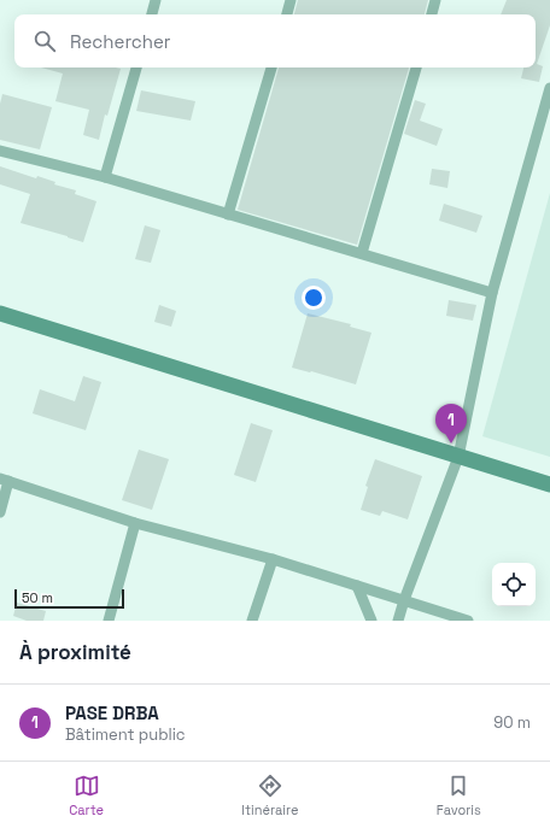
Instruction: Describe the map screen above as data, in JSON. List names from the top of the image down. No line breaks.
{"scale_bar":"50 m","page":{"search":"Rechercher","pins":"1","scale":"50 m","heading":"À proximité","list":[{"mark":"1","name":"PASE DRBA","note":"Bâtiment public","value":"90 m"}],"nav":["Carte","Itinéraire","Favoris"]}}
